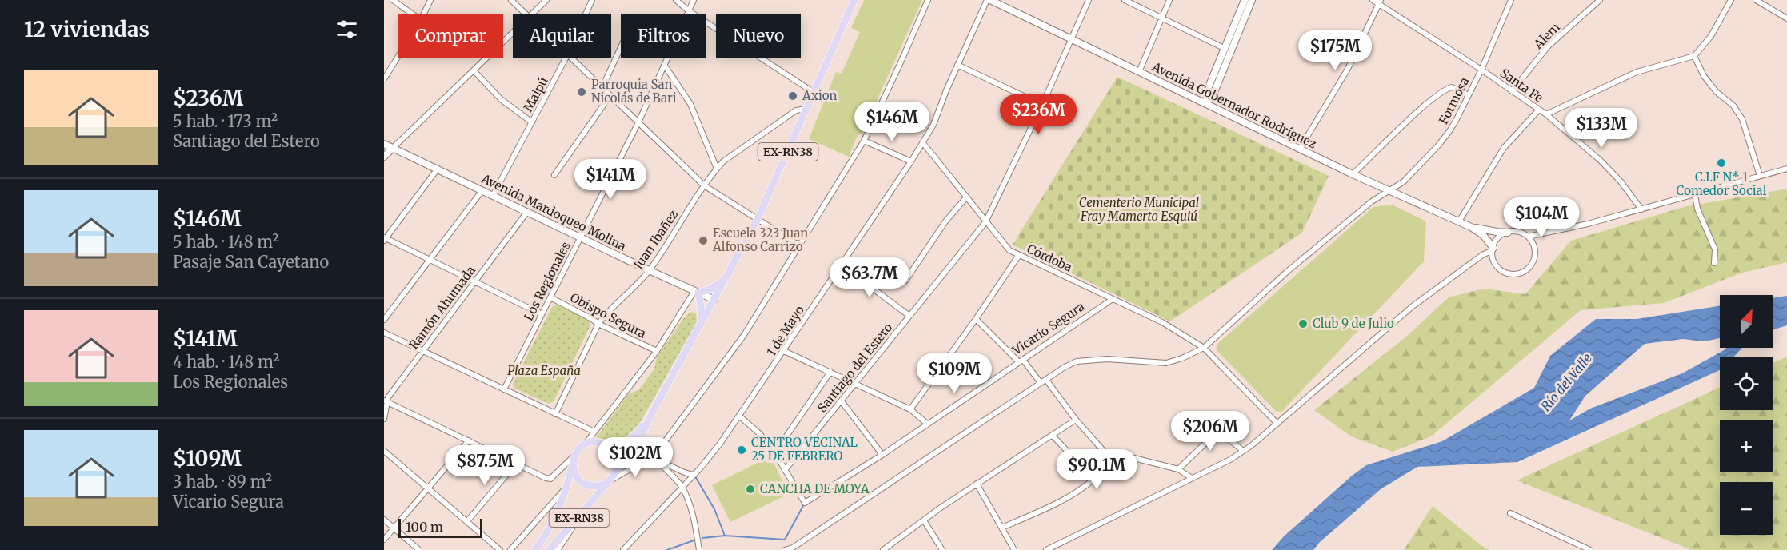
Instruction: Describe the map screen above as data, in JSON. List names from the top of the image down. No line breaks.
{"streets":{"main road":["EX-RN38"],"street":["Alem","Santa Fe","Maipú","Formosa","Avenida Gobernador Rodríguez","Avenida Mardoqueo Molina","Juan Ibañez","Córdoba","Los Regionales","Ramón Ahumada","Obispo Segura","Vicario Segura","1 de Mayo","Santiago del Estero"]},"crossings":[["Alem","Santa Fe"],["Santa Fe","Formosa"],["Maipú","Avenida Mardoqueo Molina"],["Formosa","Avenida Gobernador Rodríguez"],["Formosa","Córdoba"],["Avenida Gobernador Rodríguez","1 de Mayo"],["Avenida Gobernador Rodríguez","Santiago del Estero"],["EX-RN38","Avenida Mardoqueo Molina"],["EX-RN38","Juan Ibañez"],["Avenida Mardoqueo Molina","Juan Ibañez"],["Avenida Mardoqueo Molina","Los Regionales"],["Avenida Mardoqueo Molina","Ramón Ahumada"],["Juan Ibañez","Obispo Segura"],["Córdoba","Vicario Segura"],["Córdoba","1 de Mayo"],["Córdoba","Santiago del Estero"],["Los Regionales","Obispo Segura"],["Vicario Segura","Santiago del Estero"]],"water":["Río del Valle"],"parks":["Cementerio Municipal Fray Mamerto Esquiú","Plaza España"],"places":["Parroquia San Nicolás de Bari","Axion","C.I.F N* 1 Comedor Social","Escuela 323 Juan Alfonso Carrizo","Club 9 de Julio","CENTRO VECINAL 25 DE FEBRERO","CANCHA DE MOYA"],"scale_bar":"100 m","north":"top right","page":{"heading":"12 viviendas","chip":["Comprar","Alquilar","Filtros","Nuevo"],"price":["$175M","$236M","$146M","$133M","$141M","$104M","$63.7M","$109M","$206M","$102M","$87.5M","$90.1M"],"list":[{"name":"$236M","note":"5 hab. · 173 m² · Santiago del Estero"},{"name":"$146M","note":"5 hab. · 148 m² · Pasaje San Cayetano"},{"name":"$141M","note":"4 hab. · 148 m² · Los Regionales"},{"name":"$109M","note":"3 hab. · 89 m² · Vicario Segura"}],"map_buttons":["+","−"],"scale":"100 m"}}
